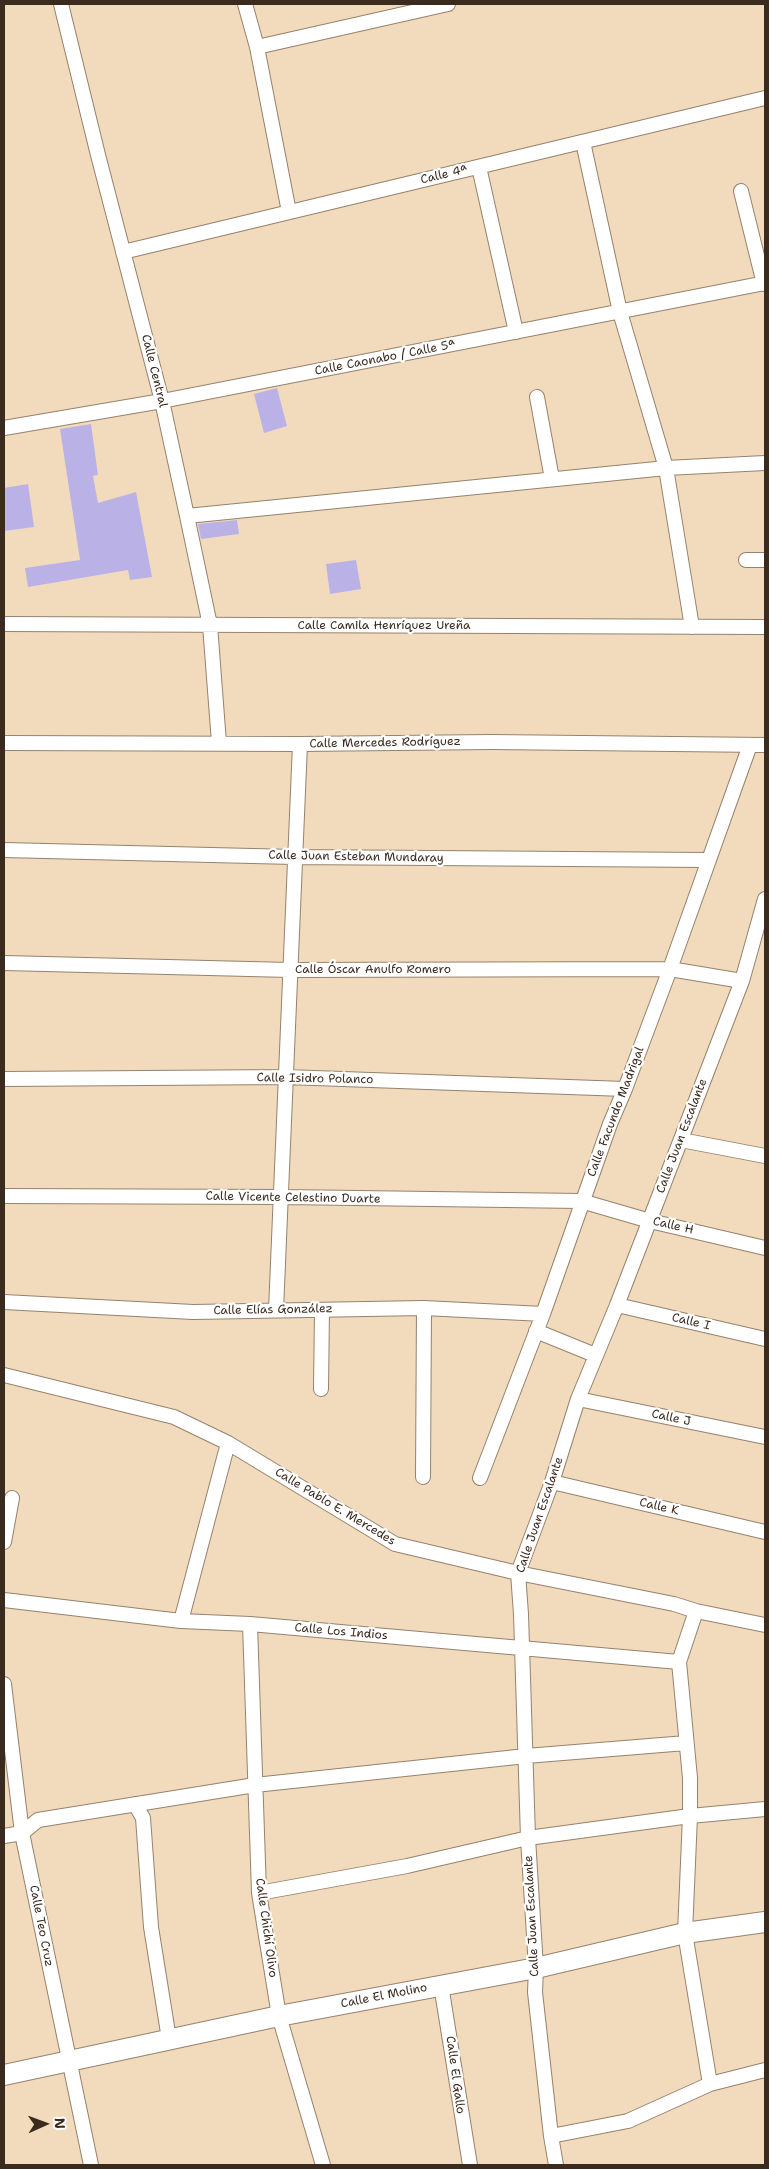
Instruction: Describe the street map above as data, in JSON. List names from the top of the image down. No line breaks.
{"streets":{"street":["Calle 4ª","Calle Caonabo / Calle 5ª","Calle Central","Calle Camila Henríquez Ureña","Calle Mercedes Rodríguez","Calle Juan Esteban Mundaray","Calle Óscar Anulfo Romero","Calle Isidro Polanco","Calle Facundo Madrigal","Calle Juan Escalante","Calle Vicente Celestino Duarte","Calle H","Calle Elías González","Calle I","Calle J","Calle Pablo E. Mercedes","Calle K","Calle Los Indios","Calle Teo Cruz","Calle Chichí Olivo","Calle El Molino","Calle El Gallo"]},"crossings":[["Calle 4ª","Calle Central"],["Calle Caonabo / Calle 5ª","Calle Central"],["Calle Central","Calle Camila Henríquez Ureña"],["Calle Central","Calle Mercedes Rodríguez"],["Calle Mercedes Rodríguez","Calle Facundo Madrigal"],["Calle Juan Esteban Mundaray","Calle Facundo Madrigal"],["Calle Óscar Anulfo Romero","Calle Facundo Madrigal"],["Calle Óscar Anulfo Romero","Calle Juan Escalante"],["Calle Isidro Polanco","Calle Facundo Madrigal"],["Calle Facundo Madrigal","Calle Vicente Celestino Duarte"],["Calle Facundo Madrigal","Calle H"],["Calle Facundo Madrigal","Calle Elías González"],["Calle Juan Escalante","Calle H"],["Calle Juan Escalante","Calle I"],["Calle Juan Escalante","Calle J"],["Calle Juan Escalante","Calle Pablo E. Mercedes"],["Calle Juan Escalante","Calle K"],["Calle Juan Escalante","Calle Los Indios"],["Calle Juan Escalante","Calle El Molino"],["Calle Vicente Celestino Duarte","Calle H"],["Calle Los Indios","Calle Chichí Olivo"],["Calle Teo Cruz","Calle El Molino"],["Calle Chichí Olivo","Calle El Molino"],["Calle El Molino","Calle El Gallo"]],"north":"right"}
